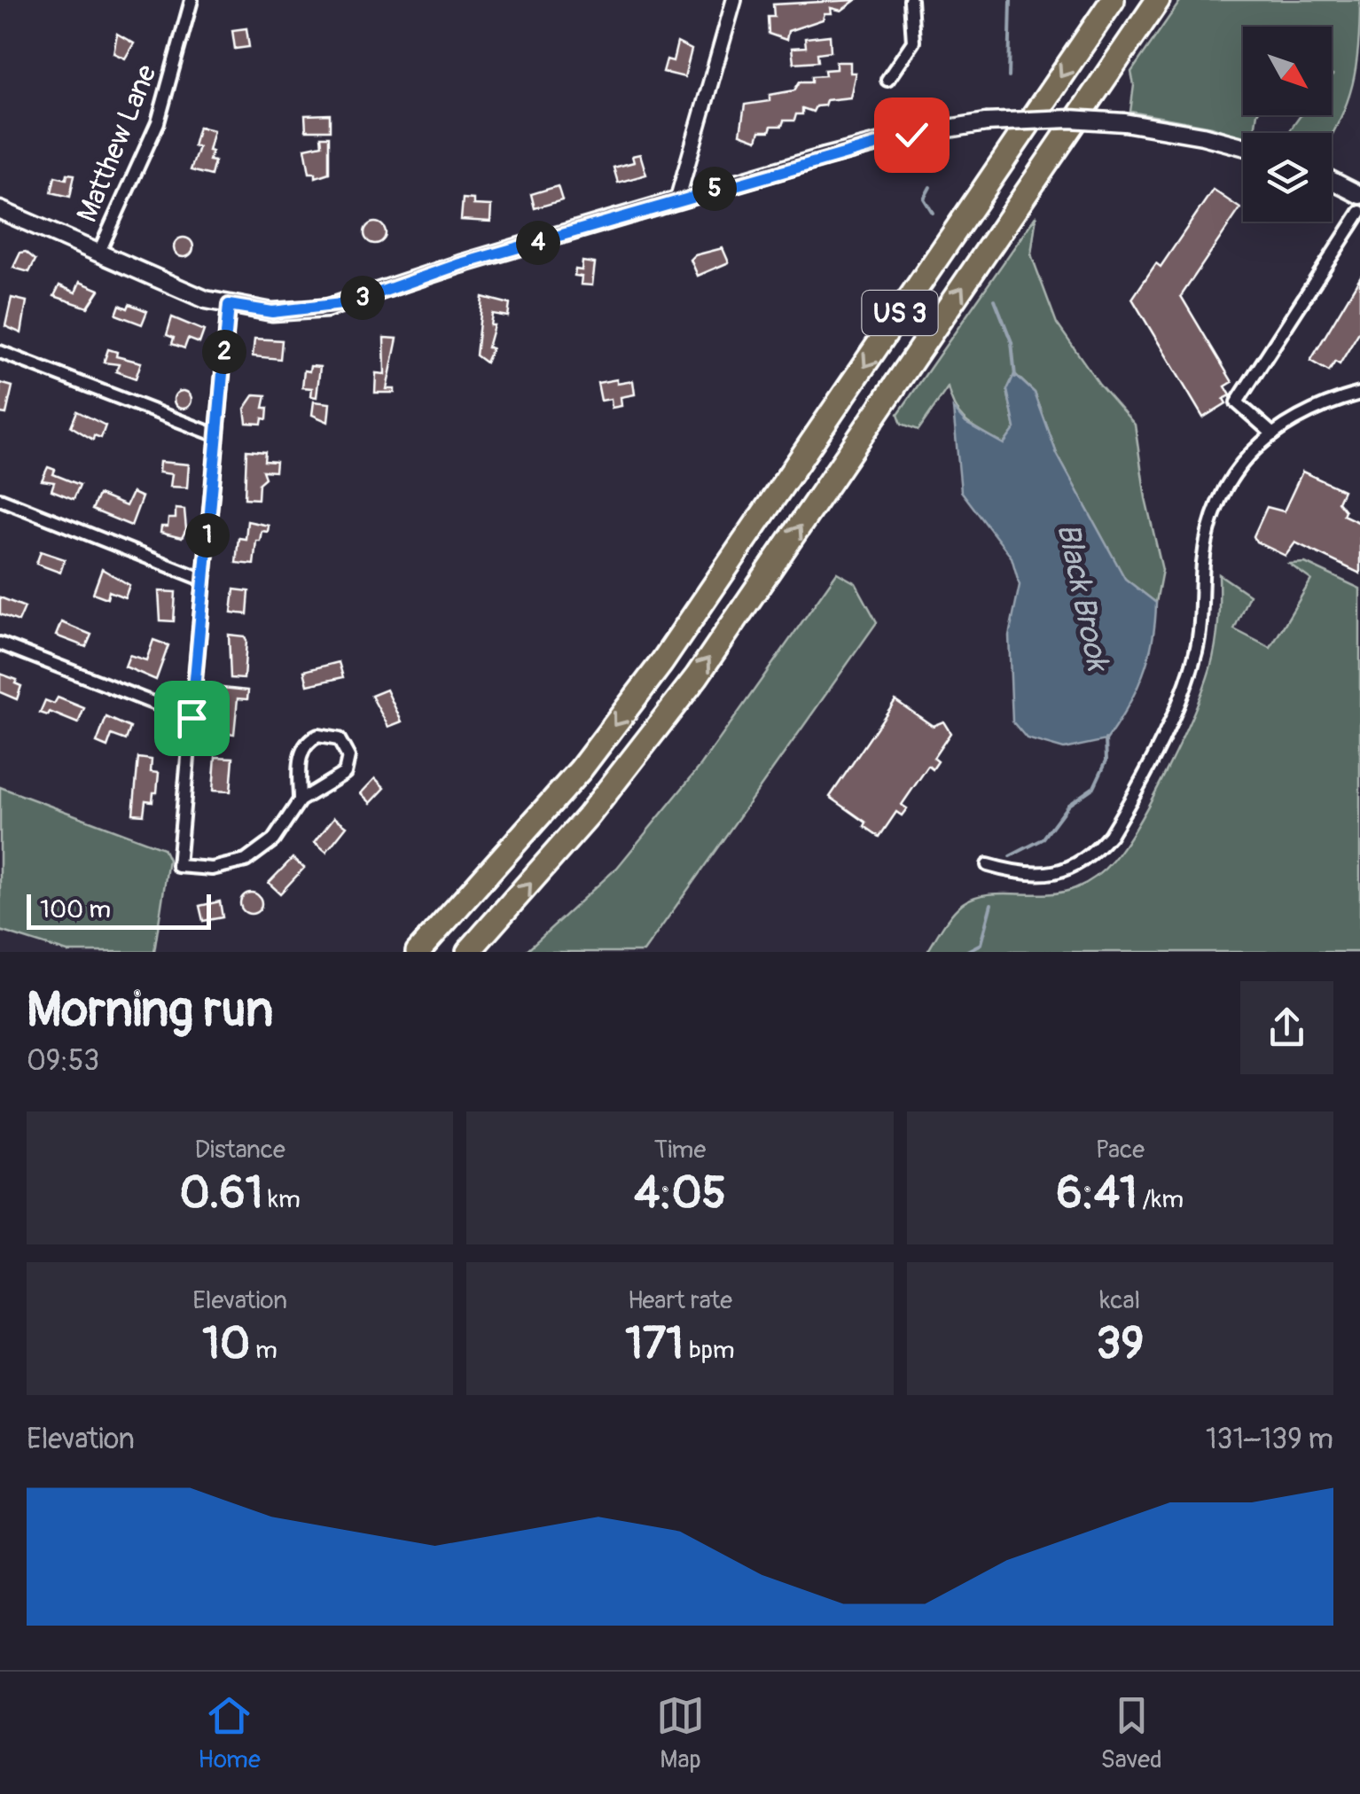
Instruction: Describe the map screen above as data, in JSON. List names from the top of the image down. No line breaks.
{"streets":{"highway":["US 3"],"street":["Matthew Lane"]},"water":["Black Brook"],"scale_bar":"100 m","north":"bottom right","page":{"pins":["5","4","3","2","1"],"scale":"100 m","heading":["Morning run","09:53"],"stats":[["Distance","0.61 km"],["Time","4:05"],["Pace","6:41 /km"],["Elevation","10 m"],["Heart rate","171 bpm"],["kcal","39"]],"chart":["Elevation","131–139 m"],"tabs":["Home","Map","Saved"]}}
